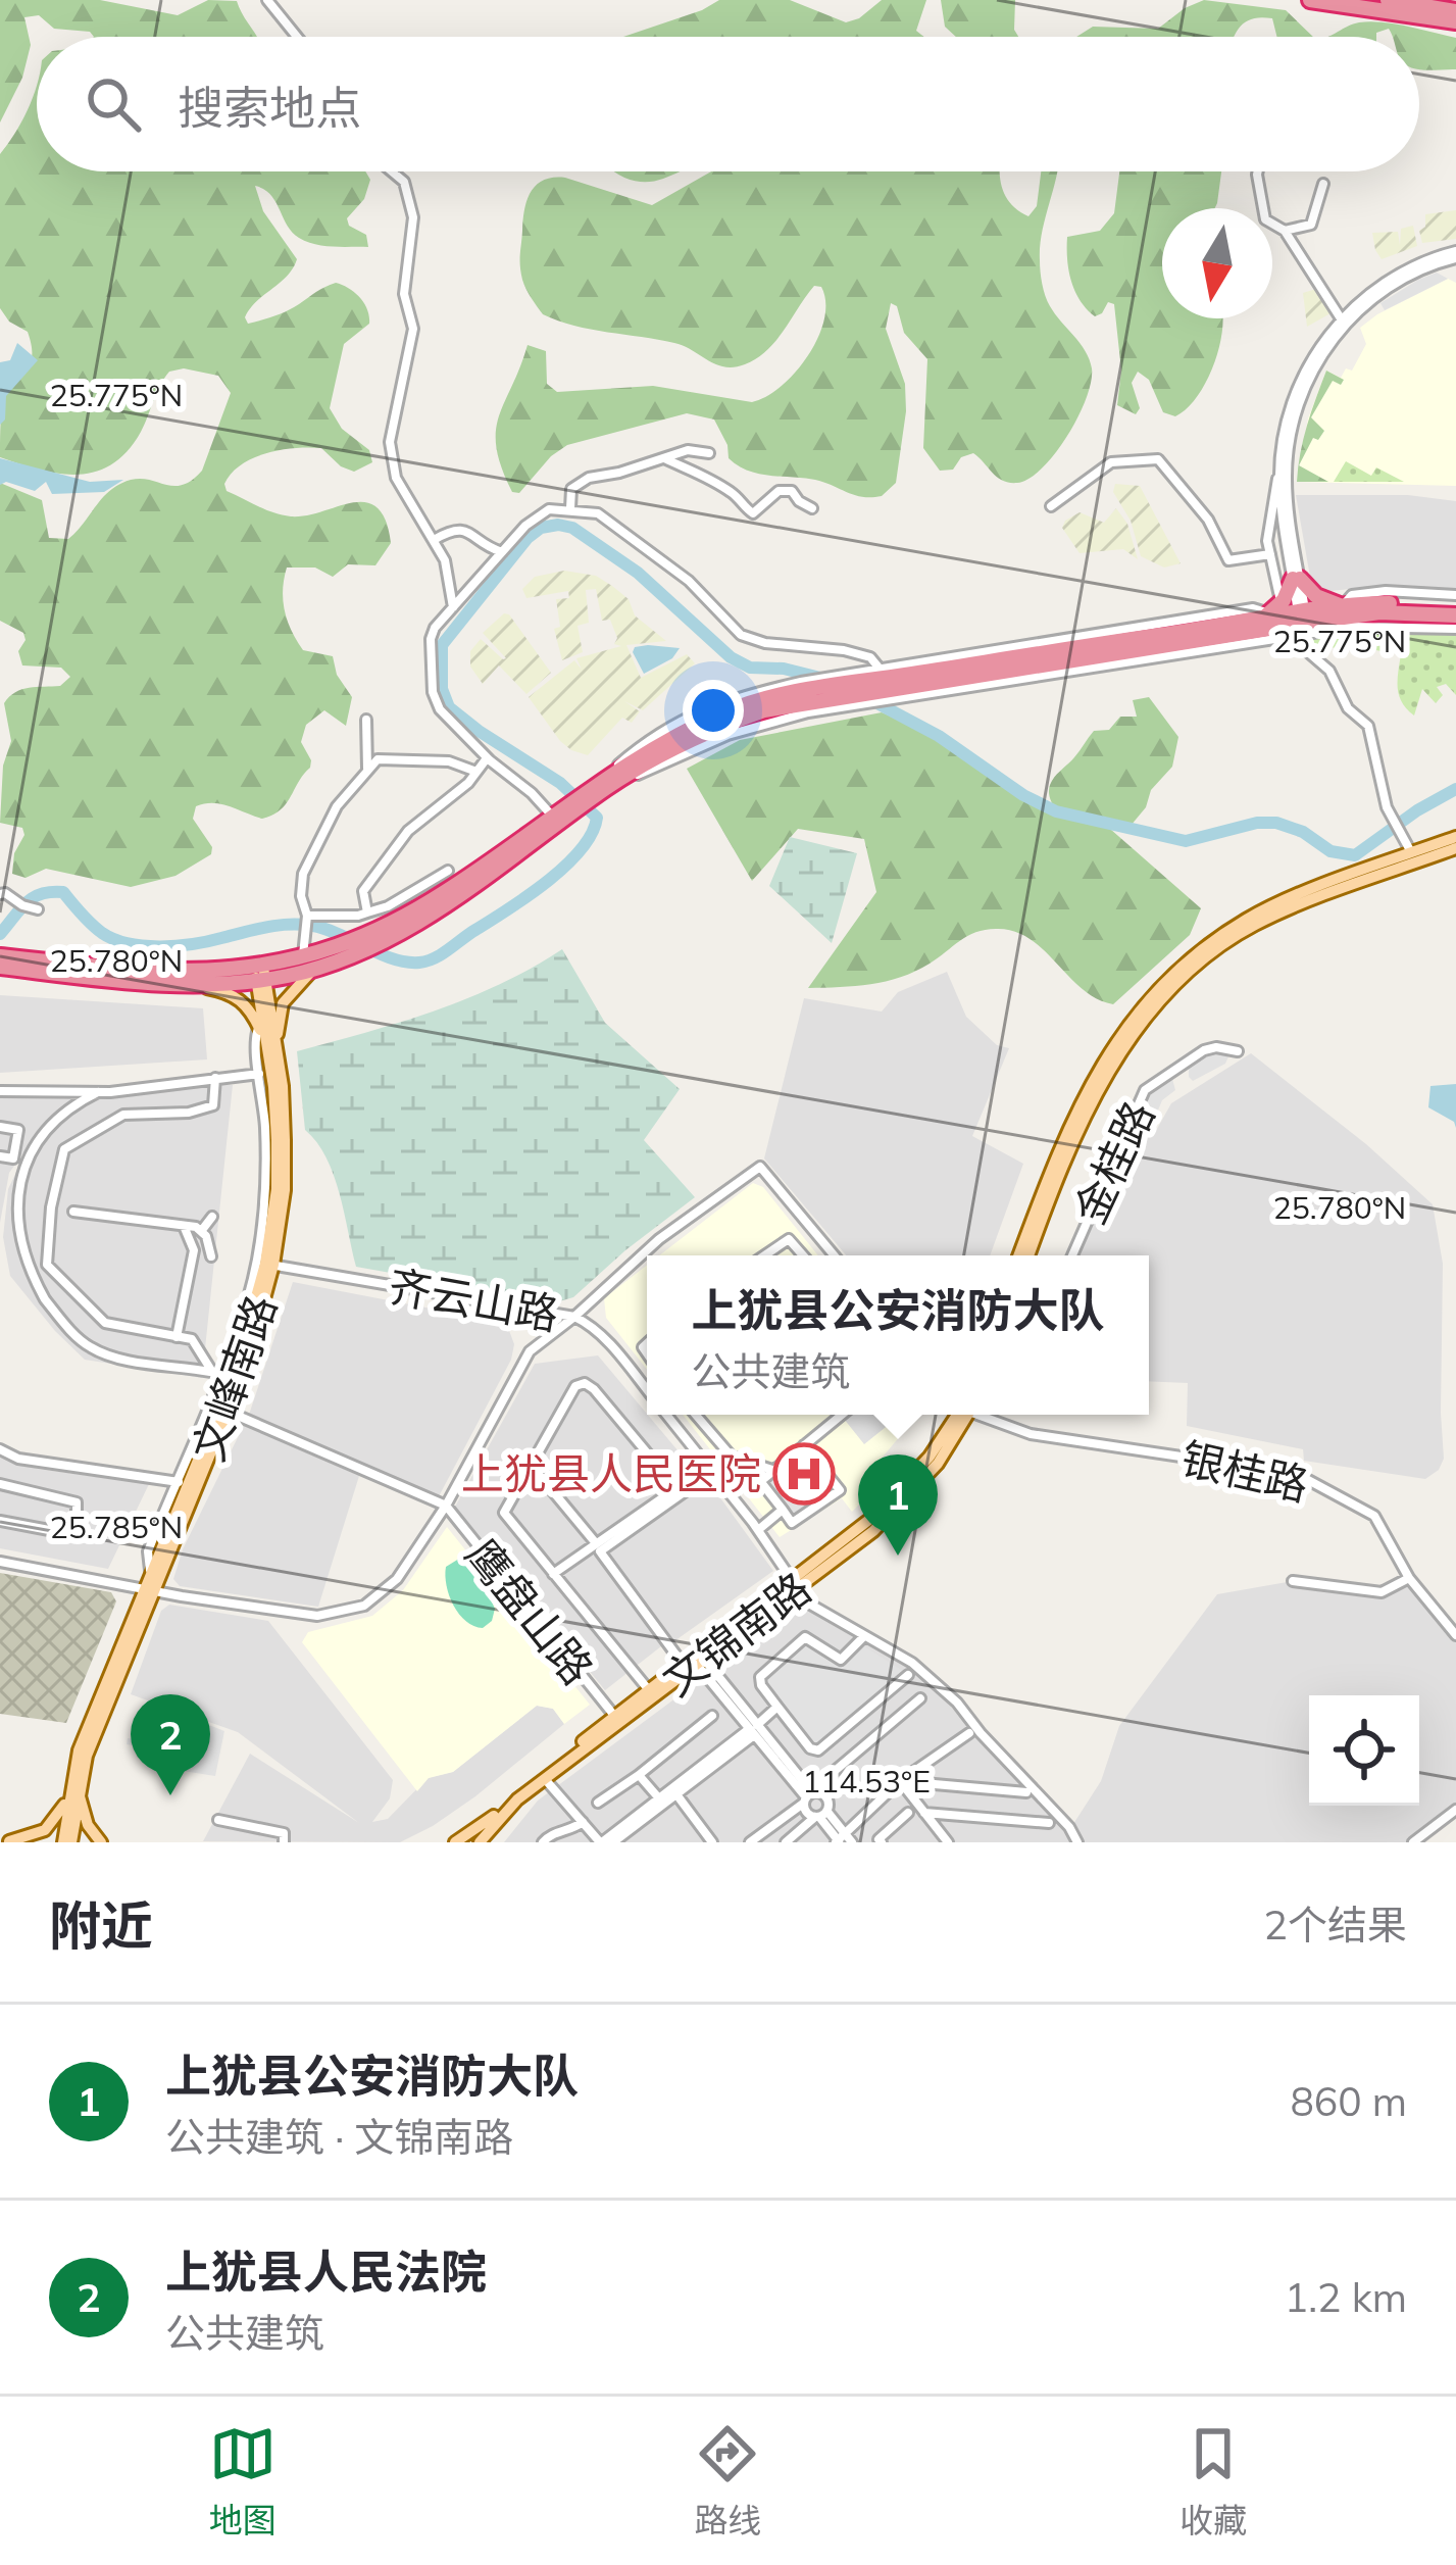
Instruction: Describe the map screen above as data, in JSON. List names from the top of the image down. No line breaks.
{"streets":{"main road":["文峰南路","文锦南路"],"street":["金桂路","齐云山路","银桂路","鹰盘山路"]},"crossings":[["齐云山路","文峰南路"],["齐云山路","文锦南路"],["鹰盘山路","文锦南路"]],"places":{"hospital":["上犹县人民医院"]},"north":"bottom","page":{"search":"搜索地点","popup":["上犹县公安消防大队","公共建筑"],"pins":["1","2"],"heading":["附近","2个结果"],"list":[{"mark":"1","name":"上犹县公安消防大队","note":"公共建筑 · 文锦南路","value":"860 m"},{"mark":"2","name":"上犹县人民法院","note":"公共建筑","value":"1.2 km"}],"nav":["地图","路线","收藏"]},"coordinates":["25.775°N","25.780°N","25.785°N","114.53°E"]}
